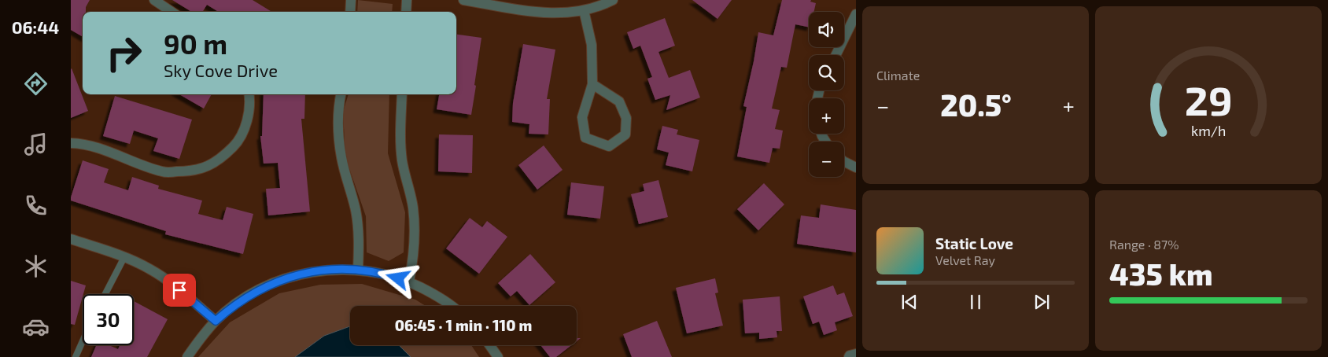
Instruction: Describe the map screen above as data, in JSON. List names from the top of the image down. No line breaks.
{"page":{"tabs":"06:44","tile":["Climate",["Range · 87%","435 km"]],"map_buttons":["+","−"],"turn":["90 m","Sky Cove Drive"],"heat":["−","20.5°","+"],"song":["Static Love","Velvet Ray"],"limit":"30","trip":"06:45 · 1 min · 110 m","gauge":["29","km/h"]}}
